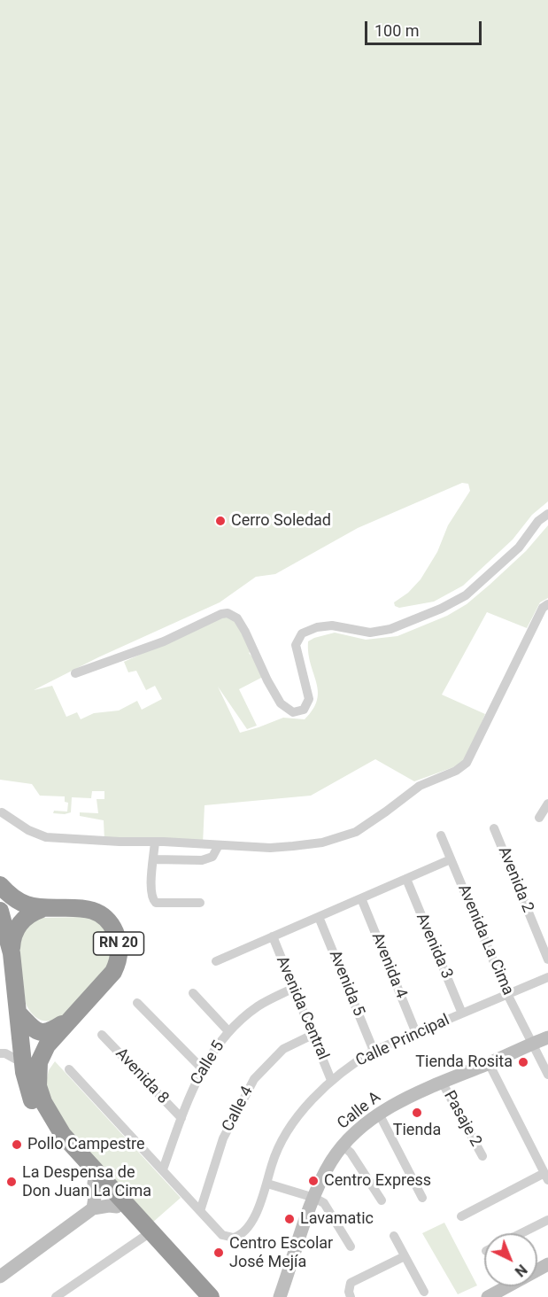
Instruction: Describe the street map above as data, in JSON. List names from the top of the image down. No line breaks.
{"streets":{"highway":["RN 20"],"street":["Avenida 2","Avenida La Cima","Avenida 3","Avenida 4","Avenida 5","Avenida Central","Calle Principal","Calle 5","Avenida 8","Calle 4","Calle A","Pasaje 2"]},"crossings":[["Avenida La Cima","Calle Principal"],["Avenida La Cima","Calle A"],["Avenida 3","Calle Principal"],["Avenida 4","Calle Principal"],["Avenida 5","Calle Principal"],["Avenida Central","Calle Principal"],["Avenida Central","Calle 5"],["Avenida Central","Calle 4"],["Calle Principal","Calle 5"],["Calle Principal","Calle 4"],["Calle 5","Avenida 8"],["Calle A","Pasaje 2"]],"places":["Cerro Soledad","Tienda Rosita","Tienda","Pollo Campestre","Centro Express","La Despensa de Don Juan La Cima","Lavamatic","Centro Escolar José Mejía"],"scale_bar":"100 m","north":"bottom right"}
